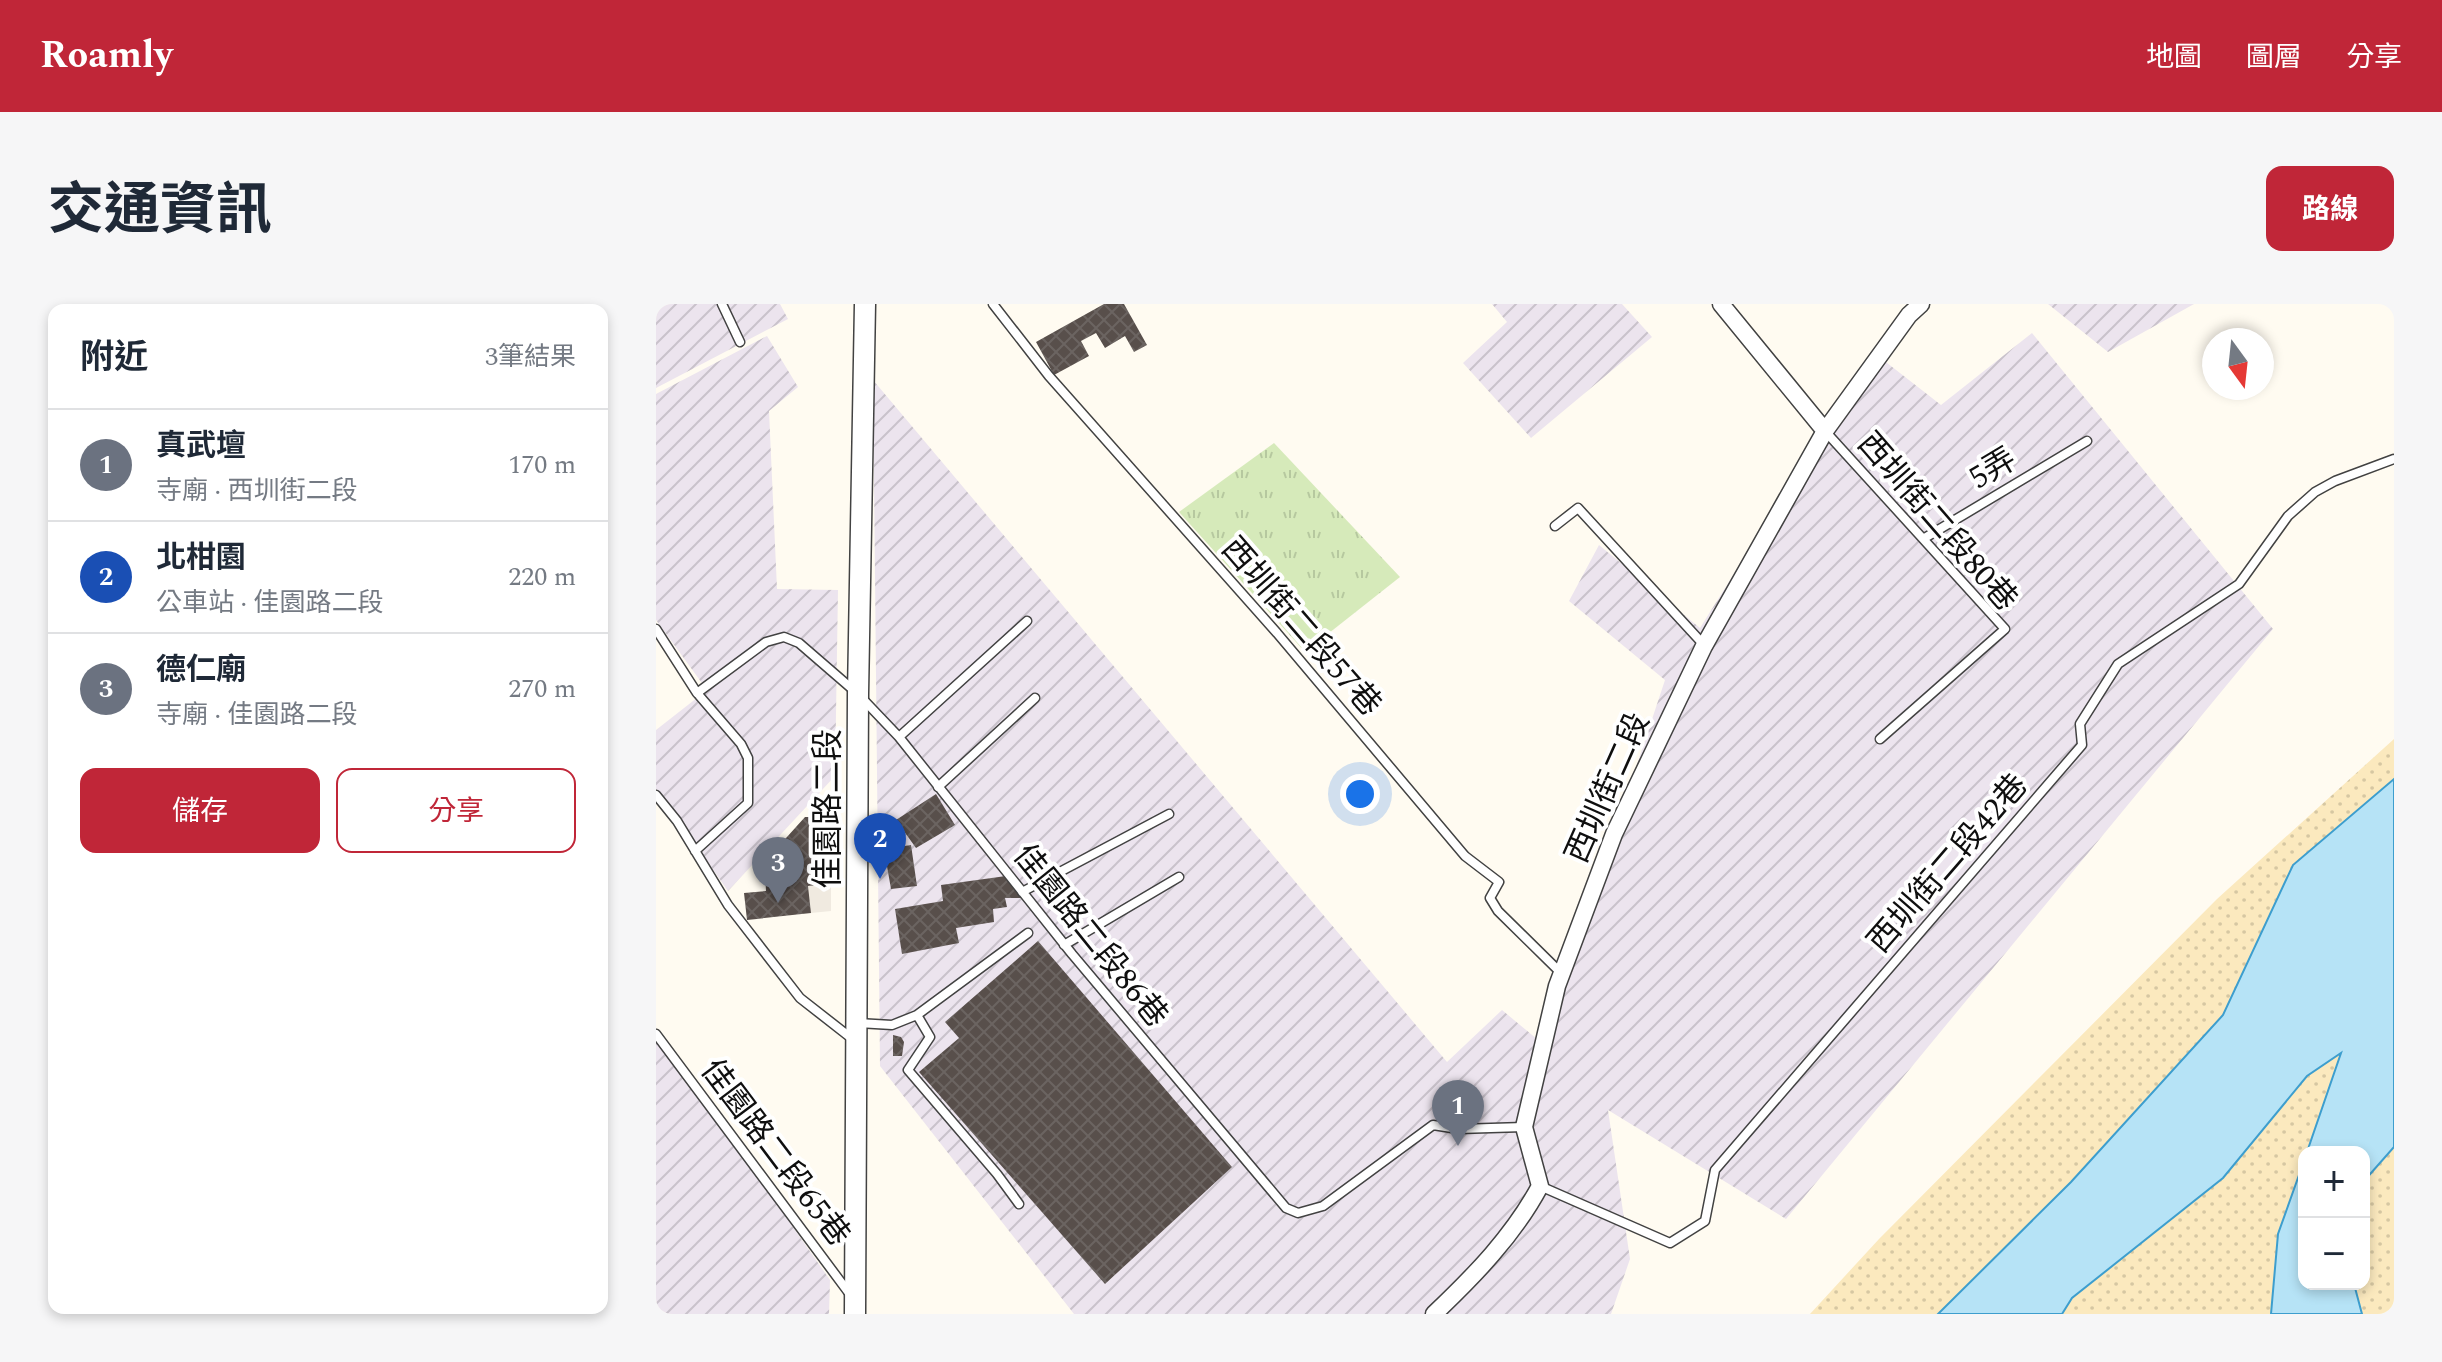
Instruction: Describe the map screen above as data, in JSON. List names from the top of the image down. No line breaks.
{"streets":{"street":["西圳街二段","佳園路二段"],"lane":["5弄","西圳街二段80巷","西圳街二段57巷","西圳街二段42巷","佳園路二段86巷","佳園路二段65巷"]},"crossings":[["5弄","西圳街二段80巷"],["西圳街二段80巷","西圳街二段"],["西圳街二段57巷","西圳街二段"],["西圳街二段","西圳街二段42巷"],["西圳街二段","佳園路二段86巷"],["佳園路二段","佳園路二段86巷"],["佳園路二段","佳園路二段65巷"]],"north":"bottom","page":{"header":"Roamly","nav":["地圖","圖層","分享"],"title":"交通資訊","buttons":["路線",["儲存","分享"]],"heading":["附近","3筆結果"],"list":[{"mark":"1","name":"真武壇","note":"寺廟 · 西圳街二段","value":"170 m"},{"mark":"2","name":"北柑園","note":"公車站 · 佳園路二段","value":"220 m"},{"mark":"3","name":"德仁廟","note":"寺廟 · 佳園路二段","value":"270 m"}],"pins":["2","3","1"],"map_buttons":["+","−"]}}
